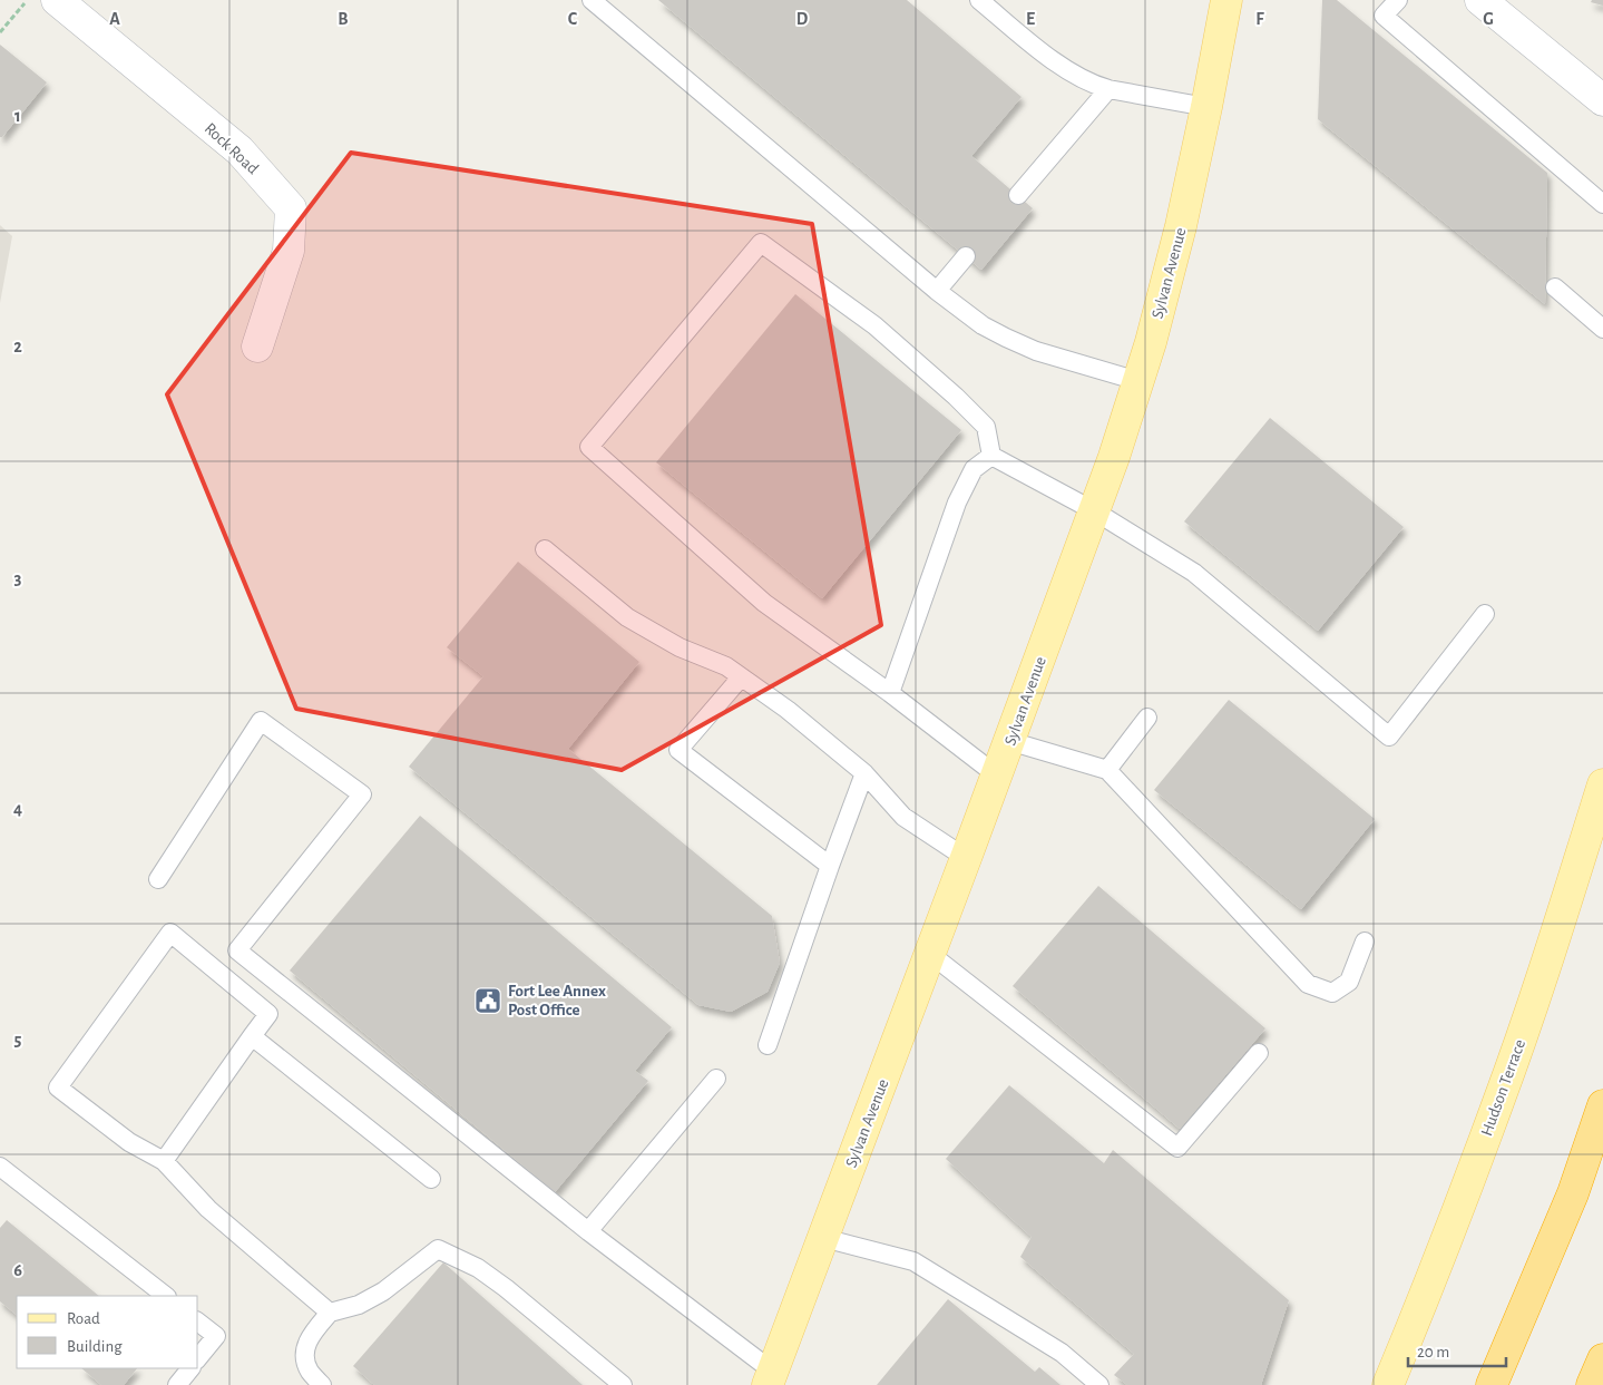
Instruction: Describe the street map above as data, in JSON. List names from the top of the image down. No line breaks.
{"streets":{"main road":["Sylvan Avenue","Hudson Terrace"],"street":["Rock Road"]},"places":{"public building":["Fort Lee Annex Post Office"]},"legend":["Road","Building"],"scale_bar":"20 m","grid":{"columns":["A","B","C","D","E","F","G"],"rows":["1","2","3","4","5","6"]}}
